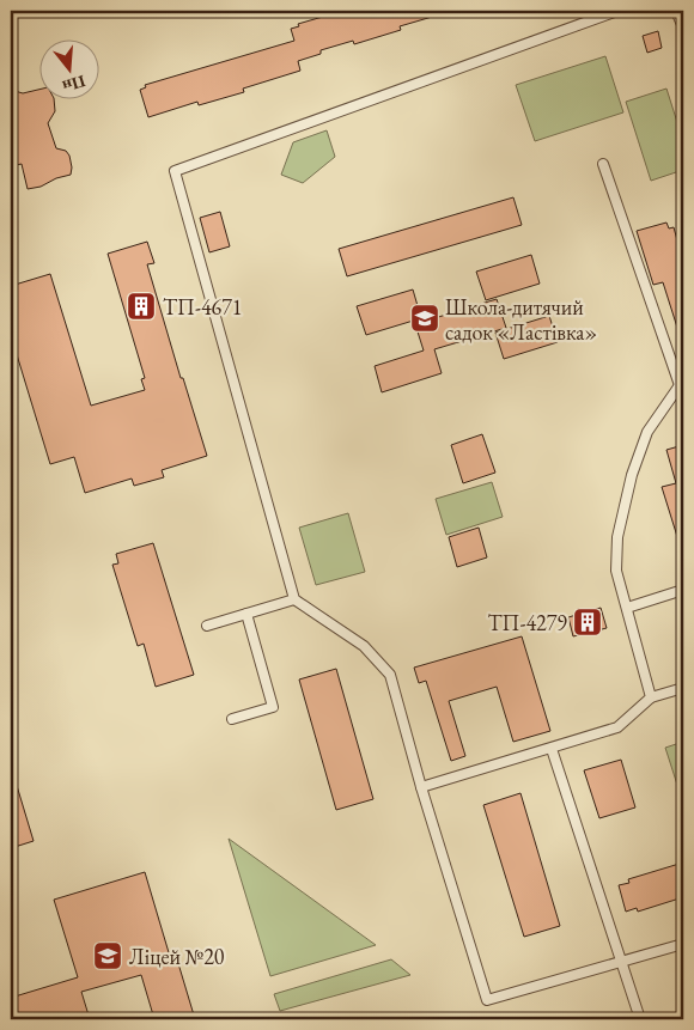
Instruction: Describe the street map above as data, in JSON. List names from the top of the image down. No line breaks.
{"places":{"building":["ТП-4671","ТП-4279"],"school or university":["Школа-дитячий садок «Ластівка»","Ліцей №20"]},"north":"bottom"}
